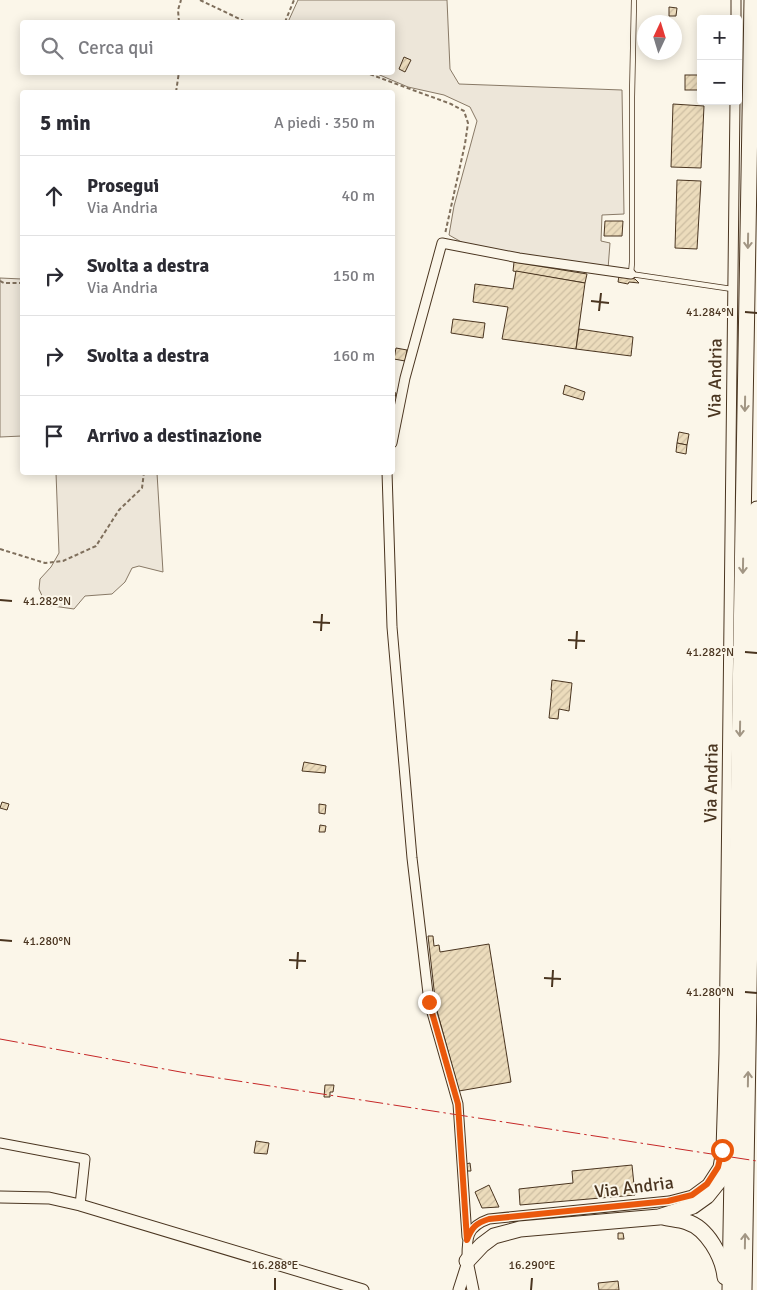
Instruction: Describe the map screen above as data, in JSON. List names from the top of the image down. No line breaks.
{"streets":{"street":["Via Andria"]},"north":"top","page":{"map_buttons":["+","−"],"search":"Cerca qui","heading":["5 min","A piedi · 350 m"],"list":[["Prosegui","Via Andria","40 m"],["Svolta a destra","Via Andria","150 m"],["Svolta a destra","160 m"],"Arrivo a destinazione"]},"coordinates":["41.284°N","41.282°N","41.280°N","16.288°E","16.290°E"]}
